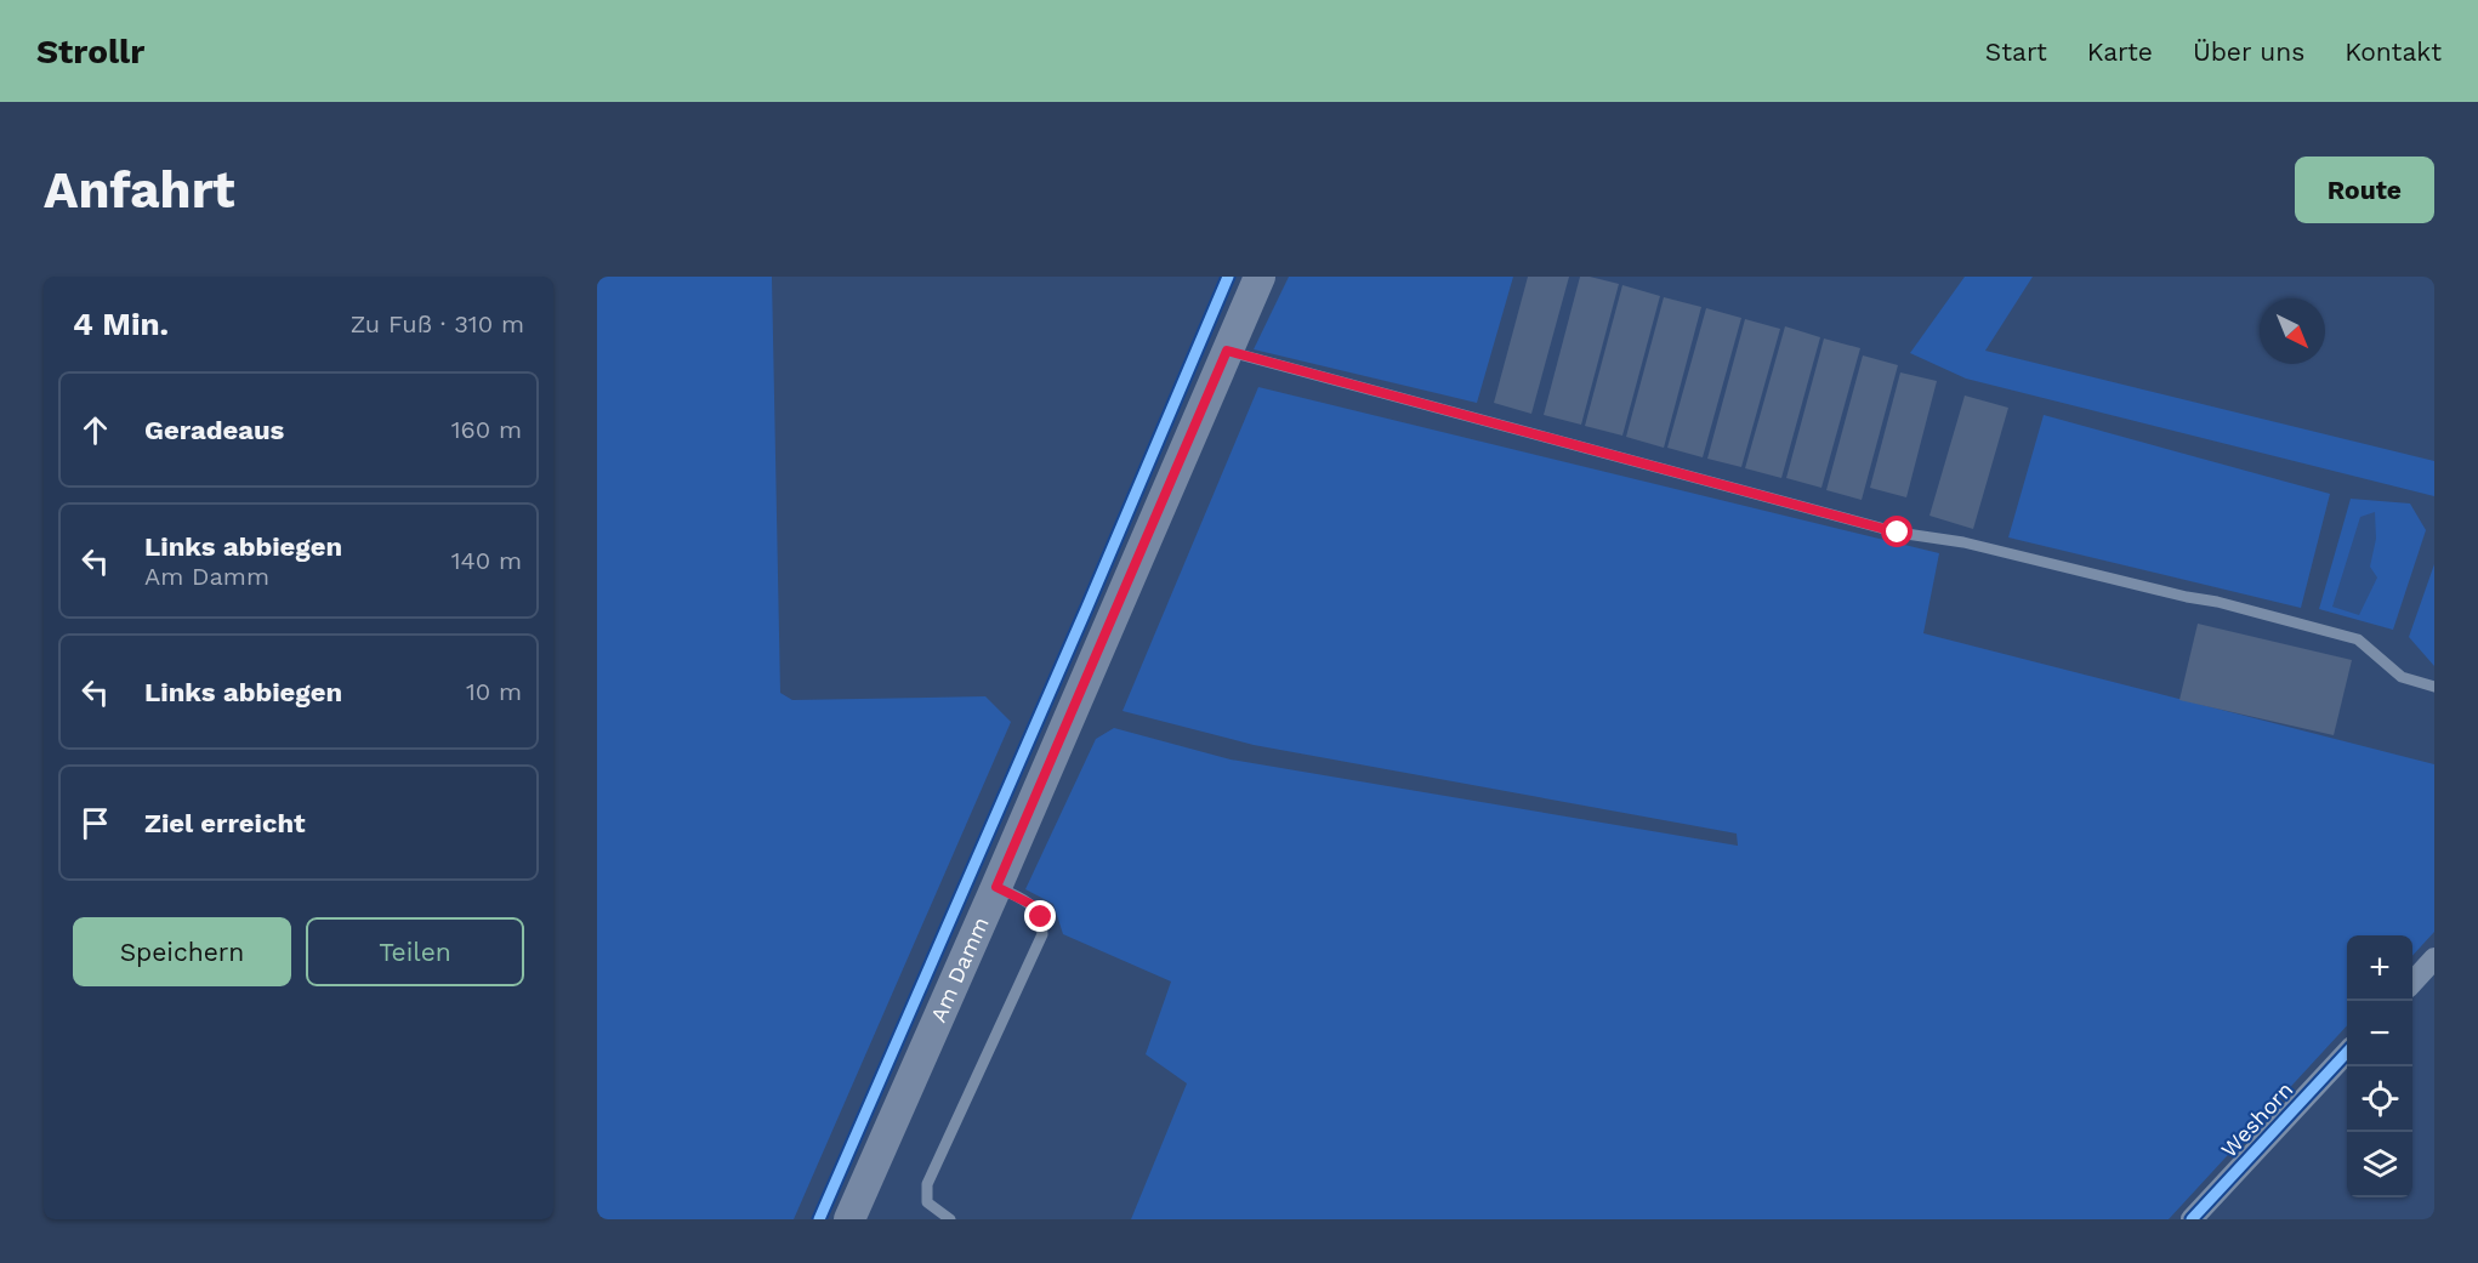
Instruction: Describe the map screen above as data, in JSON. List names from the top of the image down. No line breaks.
{"streets":{"main road":["Am Damm"],"street":["Weshorn"]},"north":"bottom right","page":{"header":"Strollr","nav":["Start","Karte","Über uns","Kontakt"],"buttons":["Route",["Speichern","Teilen"]],"title":"Anfahrt","heading":["4 Min.","Zu Fuß · 310 m"],"list":[["Geradeaus","160 m"],["Links abbiegen","Am Damm","140 m"],["Links abbiegen","10 m"],"Ziel erreicht"],"map_buttons":["+","−"]}}
